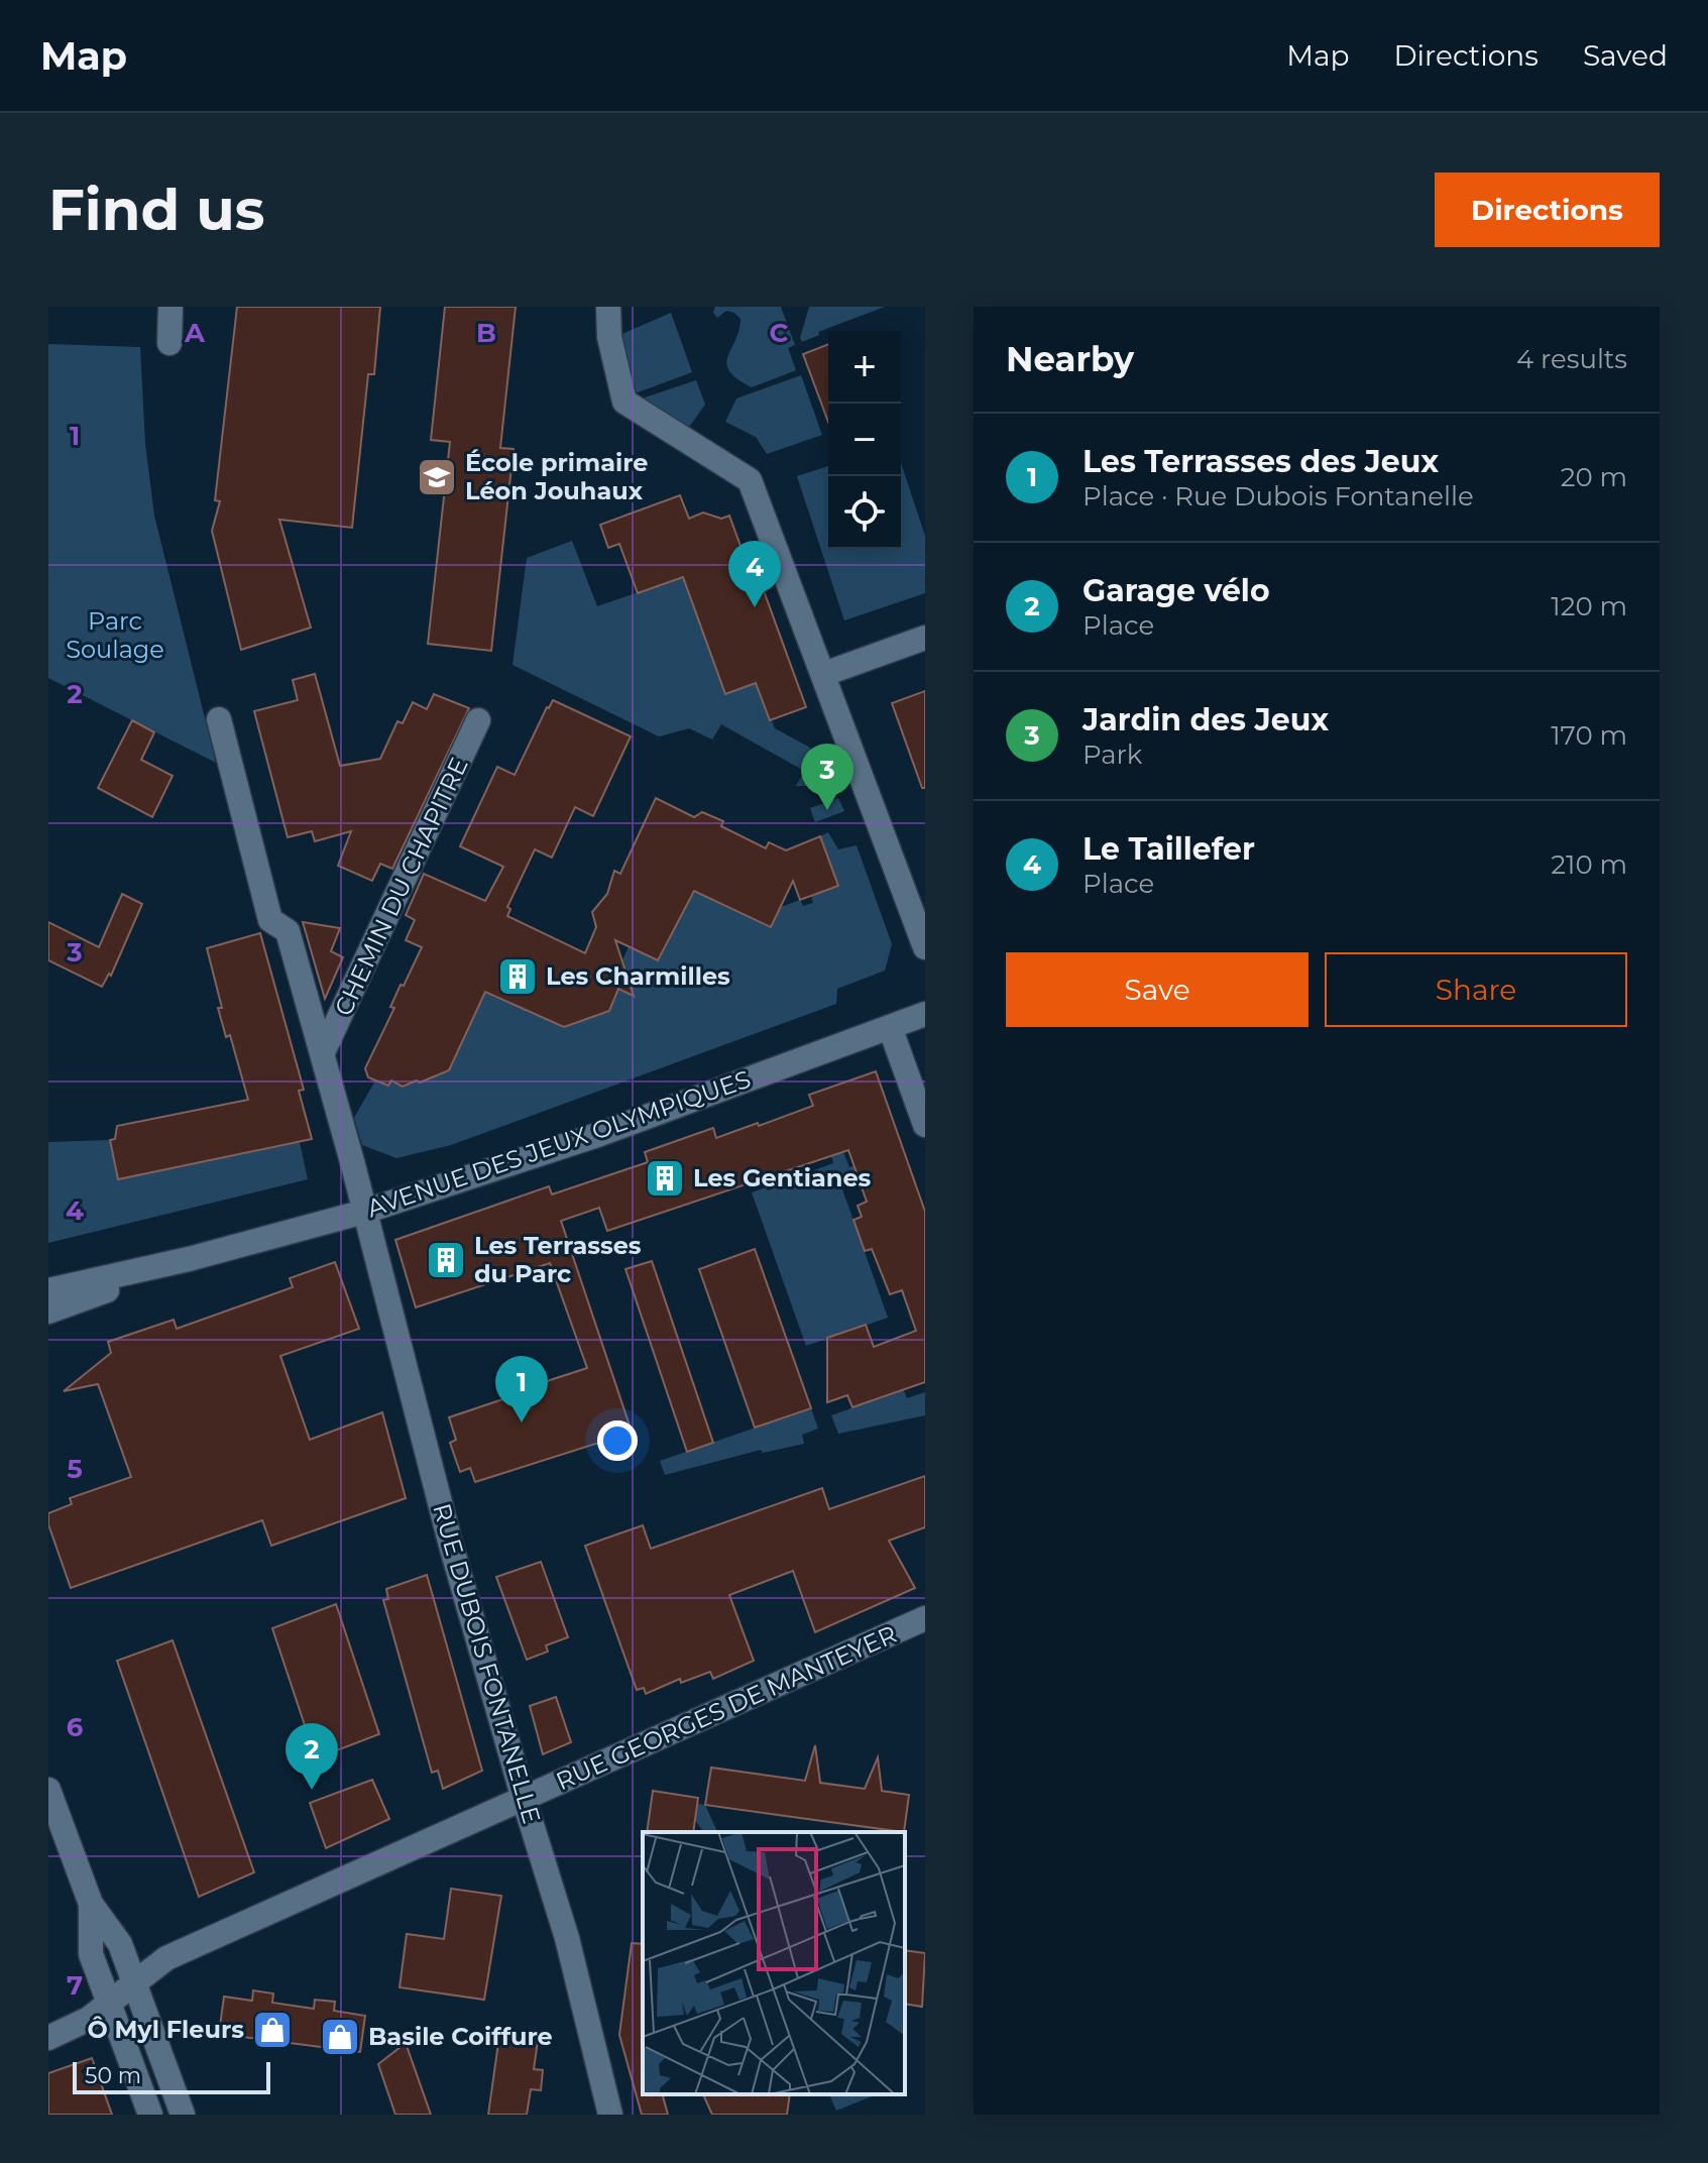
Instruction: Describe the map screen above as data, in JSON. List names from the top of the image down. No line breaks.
{"streets":{"street":["CHEMIN DU CHAPITRE","AVENUE DES JEUX OLYMPIQUES","RUE DUBOIS FONTANELLE","RUE GEORGES DE MANTEYER"]},"crossings":[["CHEMIN DU CHAPITRE","AVENUE DES JEUX OLYMPIQUES"],["CHEMIN DU CHAPITRE","RUE DUBOIS FONTANELLE"],["AVENUE DES JEUX OLYMPIQUES","RUE DUBOIS FONTANELLE"],["RUE DUBOIS FONTANELLE","RUE GEORGES DE MANTEYER"]],"parks":["Parc Soulage"],"places":{"school or university":["École primaire Léon Jouhaux"],"building":["Les Charmilles","Les Gentianes","Les Terrasses du Parc"],"shop":["Ô Myl Fleurs","Basile Coiffure"]},"scale_bar":"50 m","page":{"header":"Map","nav":["Map","Directions","Saved"],"buttons":["Directions",["Save","Share"]],"title":"Find us","heading":["Nearby","4 results"],"map_buttons":["+","−"],"list":[{"mark":"1","name":"Les Terrasses des Jeux","note":"Place · Rue Dubois Fontanelle","value":"20 m"},{"mark":"2","name":"Garage vélo","note":"Place","value":"120 m"},{"mark":"3","name":"Jardin des Jeux","note":"Park","value":"170 m"},{"mark":"4","name":"Le Taillefer","note":"Place","value":"210 m"}],"pins":["4","3","1","2"],"scale":"50 m"},"grid":{"columns":["A","B","C"],"rows":["1","2","3","4","5","6","7"]}}
